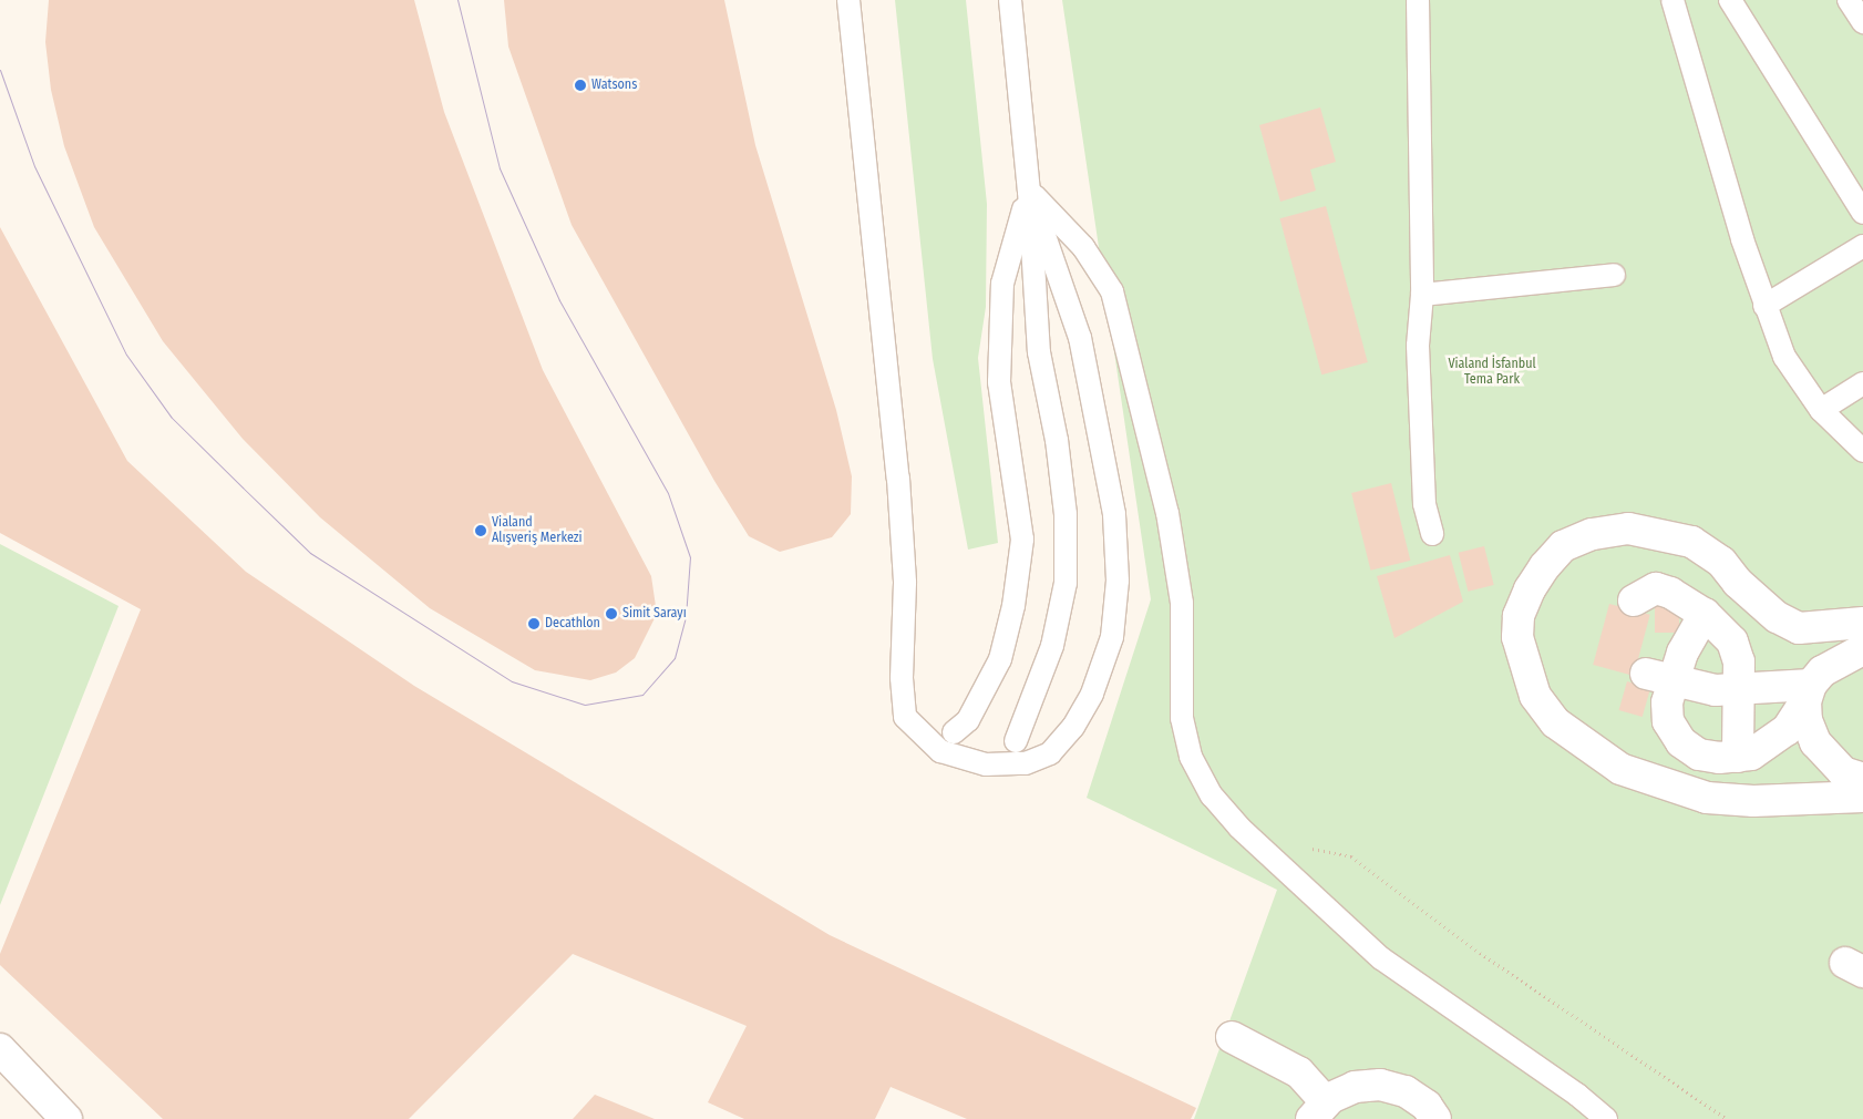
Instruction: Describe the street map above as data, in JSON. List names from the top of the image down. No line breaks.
{"parks":["Vialand İsfanbul Tema Park"],"places":["Watsons","Vialand Alışveriş Merkezi","Simit Sarayı","Decathlon"]}
